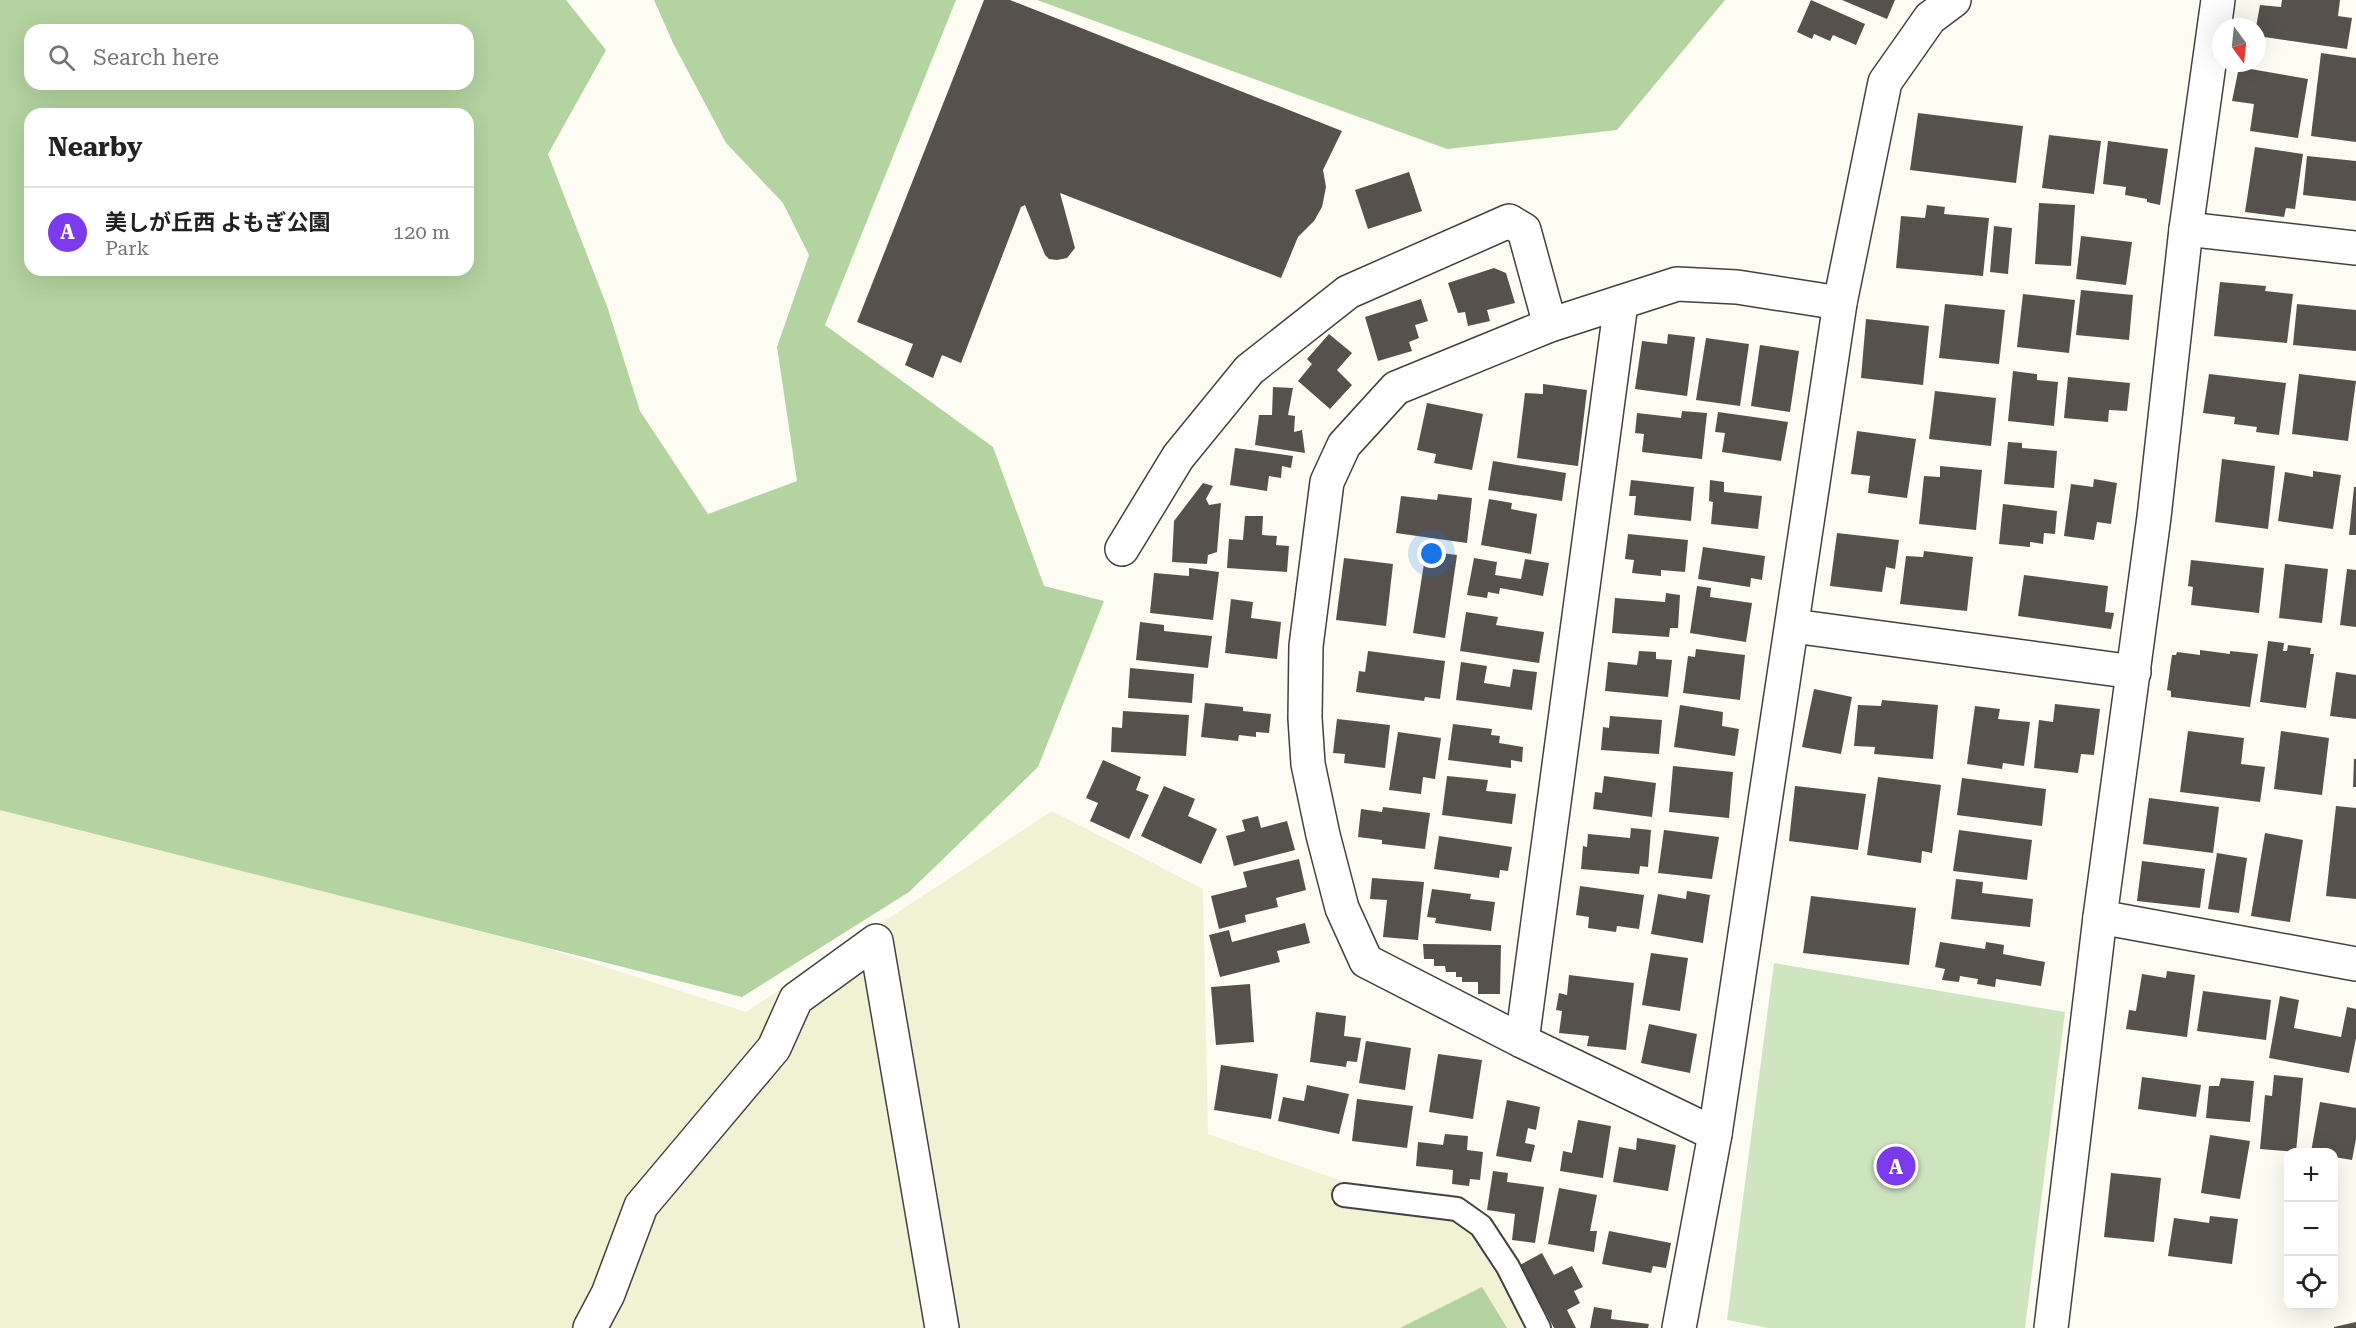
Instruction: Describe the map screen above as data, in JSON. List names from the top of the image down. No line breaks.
{"north":"bottom","page":{"search":"Search here","heading":"Nearby","list":[{"mark":"A","name":"美しが丘西 よもぎ公園","note":"Park","value":"120 m"}],"pins":"A","map_buttons":["+","−"]}}
